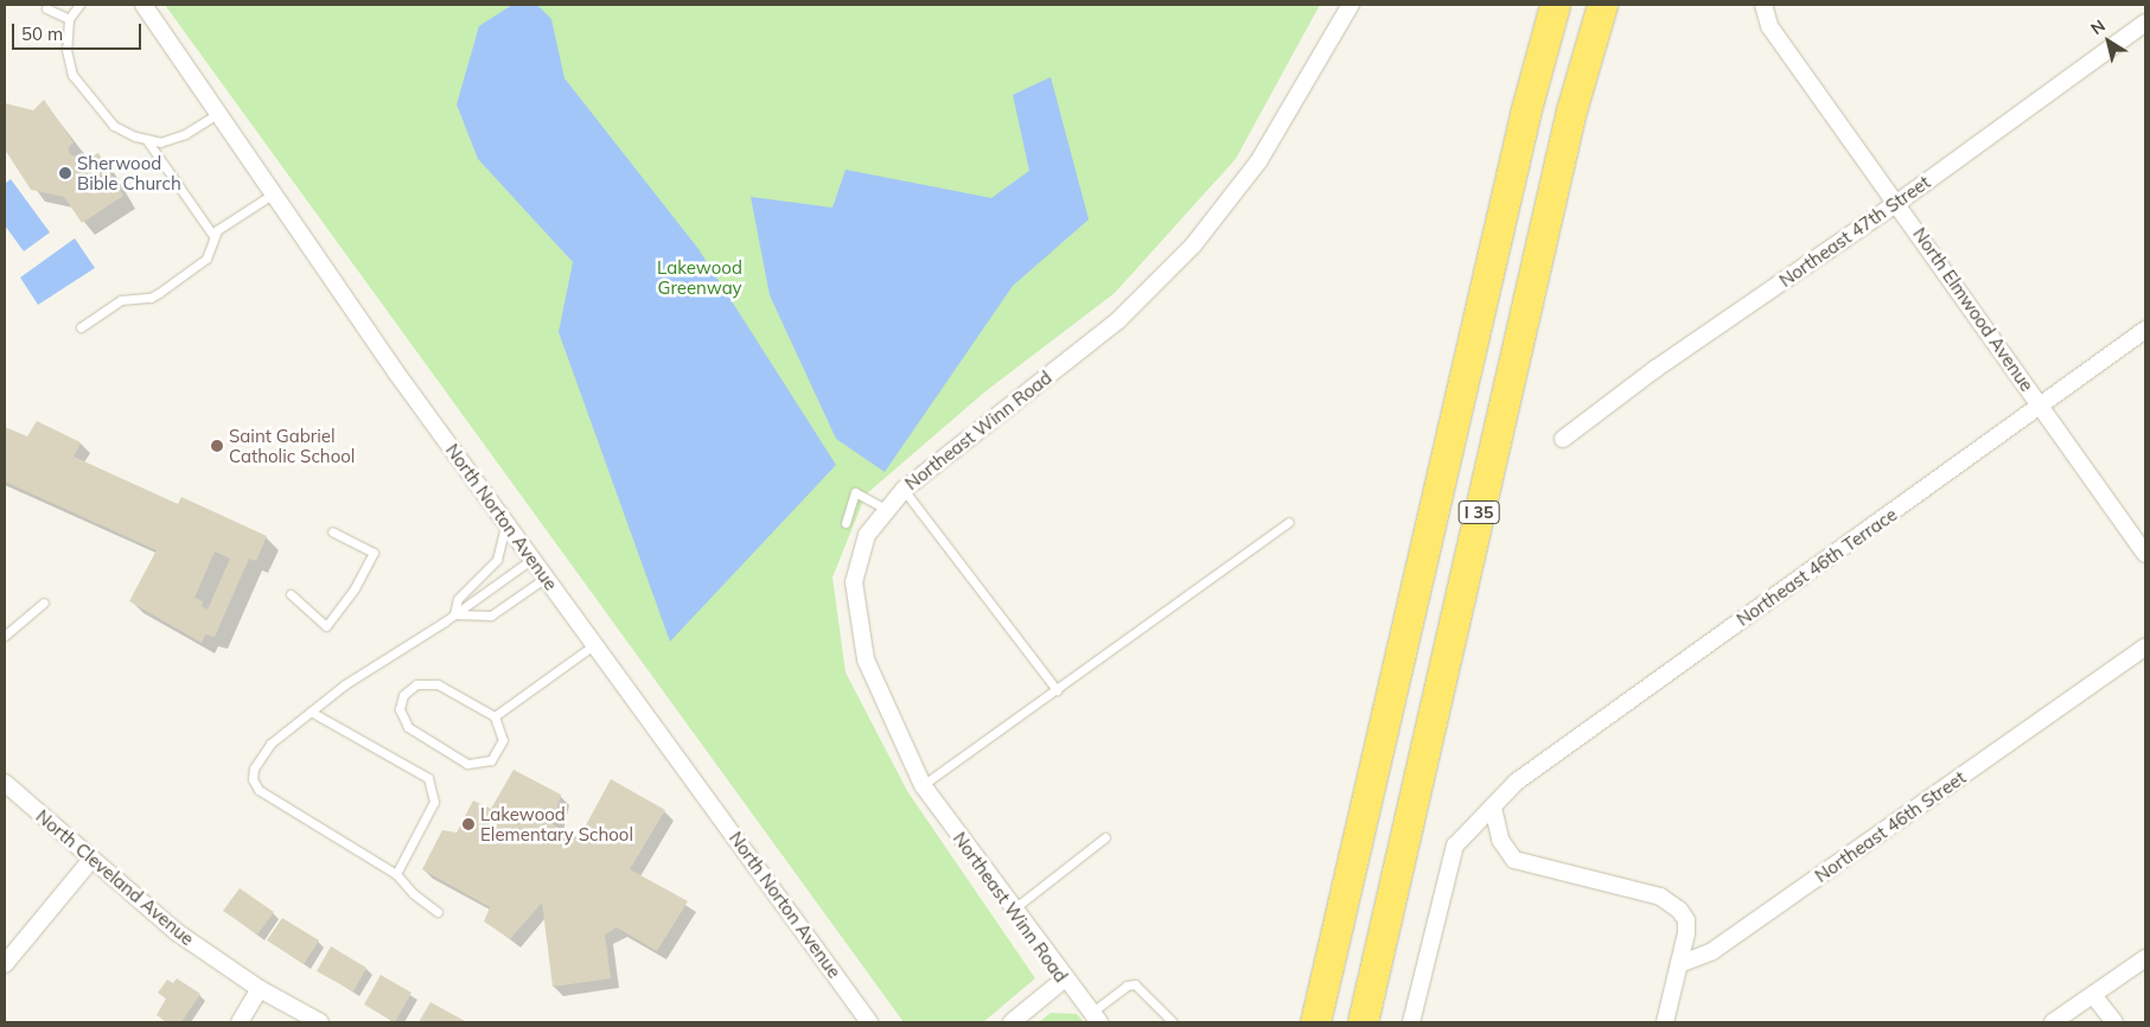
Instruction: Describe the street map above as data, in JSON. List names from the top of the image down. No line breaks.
{"streets":{"highway":["I 35"],"street":["Northeast 47th Street","North Elmwood Avenue","Northeast Winn Road","North Norton Avenue","Northeast 46th Terrace","Northeast 46th Street","North Cleveland Avenue"]},"crossings":[["Northeast 47th Street","North Elmwood Avenue"],["North Elmwood Avenue","Northeast 46th Terrace"]],"parks":["Lakewood Greenway"],"places":["Sherwood Bible Church","Saint Gabriel Catholic School","Lakewood Elementary School"],"scale_bar":"50 m","north":"top left"}
